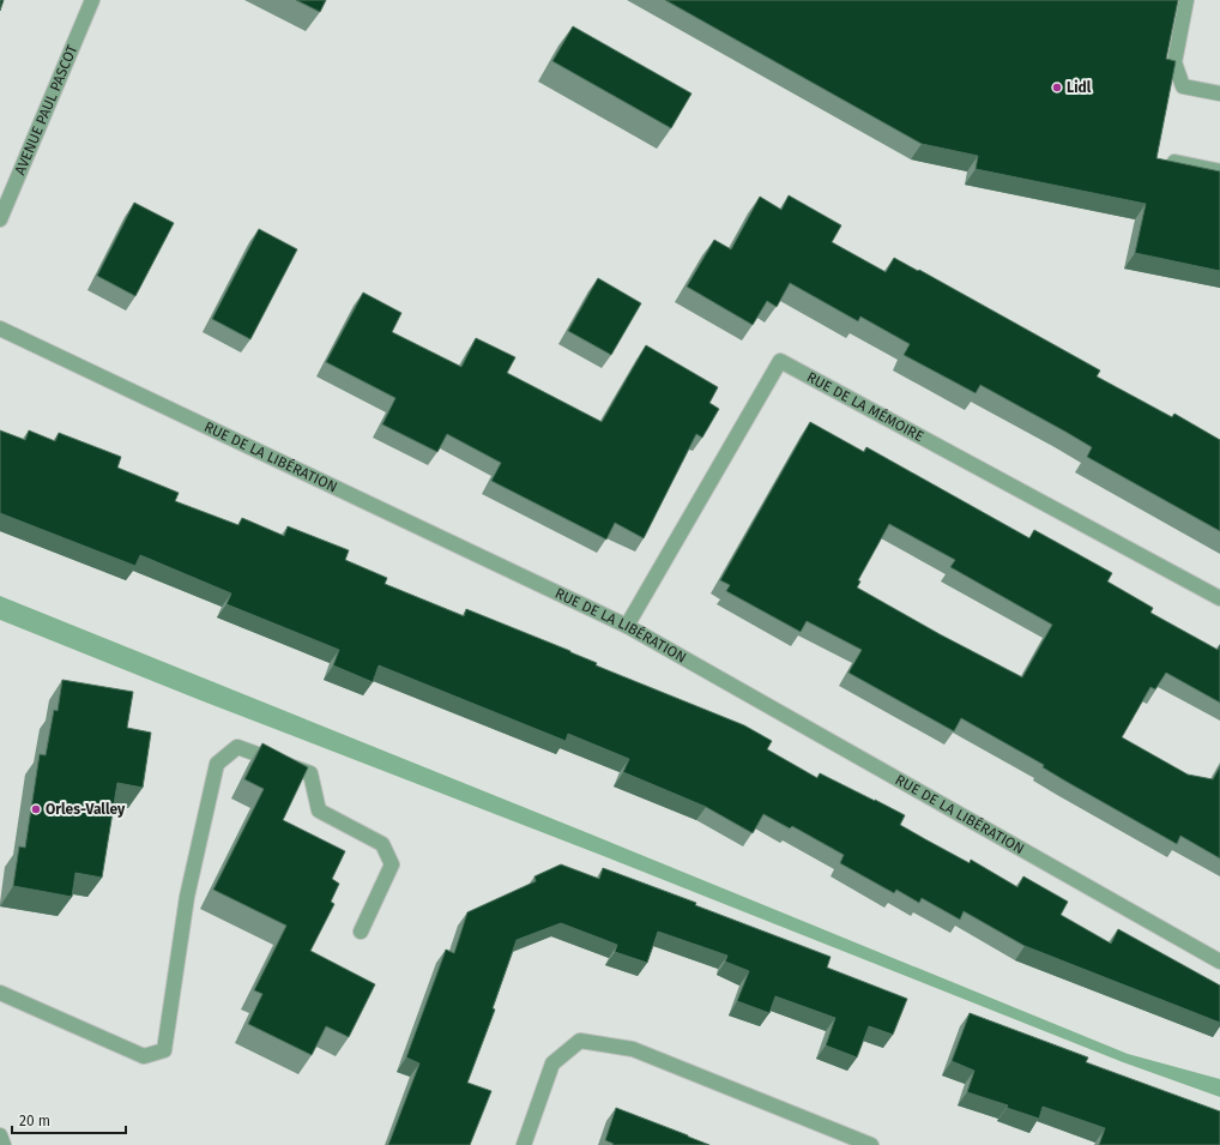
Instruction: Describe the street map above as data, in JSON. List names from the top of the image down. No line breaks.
{"streets":{"street":["AVENUE PAUL PASCOT","RUE DE LA MÉMOIRE","RUE DE LA LIBÉRATION"]},"crossings":[["RUE DE LA MÉMOIRE","RUE DE LA LIBÉRATION"]],"places":["Lidl","Orles-Valley"],"scale_bar":"20 m"}
